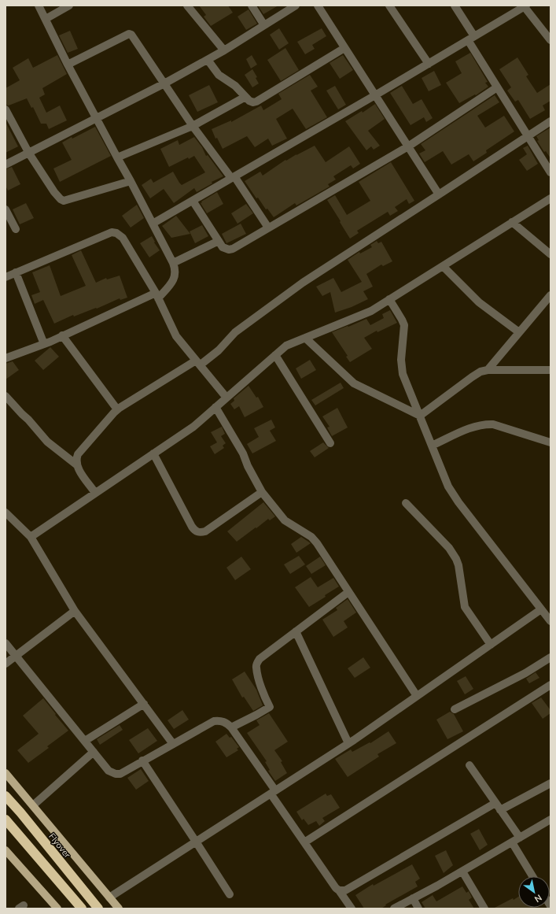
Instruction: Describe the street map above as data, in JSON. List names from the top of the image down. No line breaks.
{"streets":{"highway":["Flyover"]},"north":"bottom right"}
